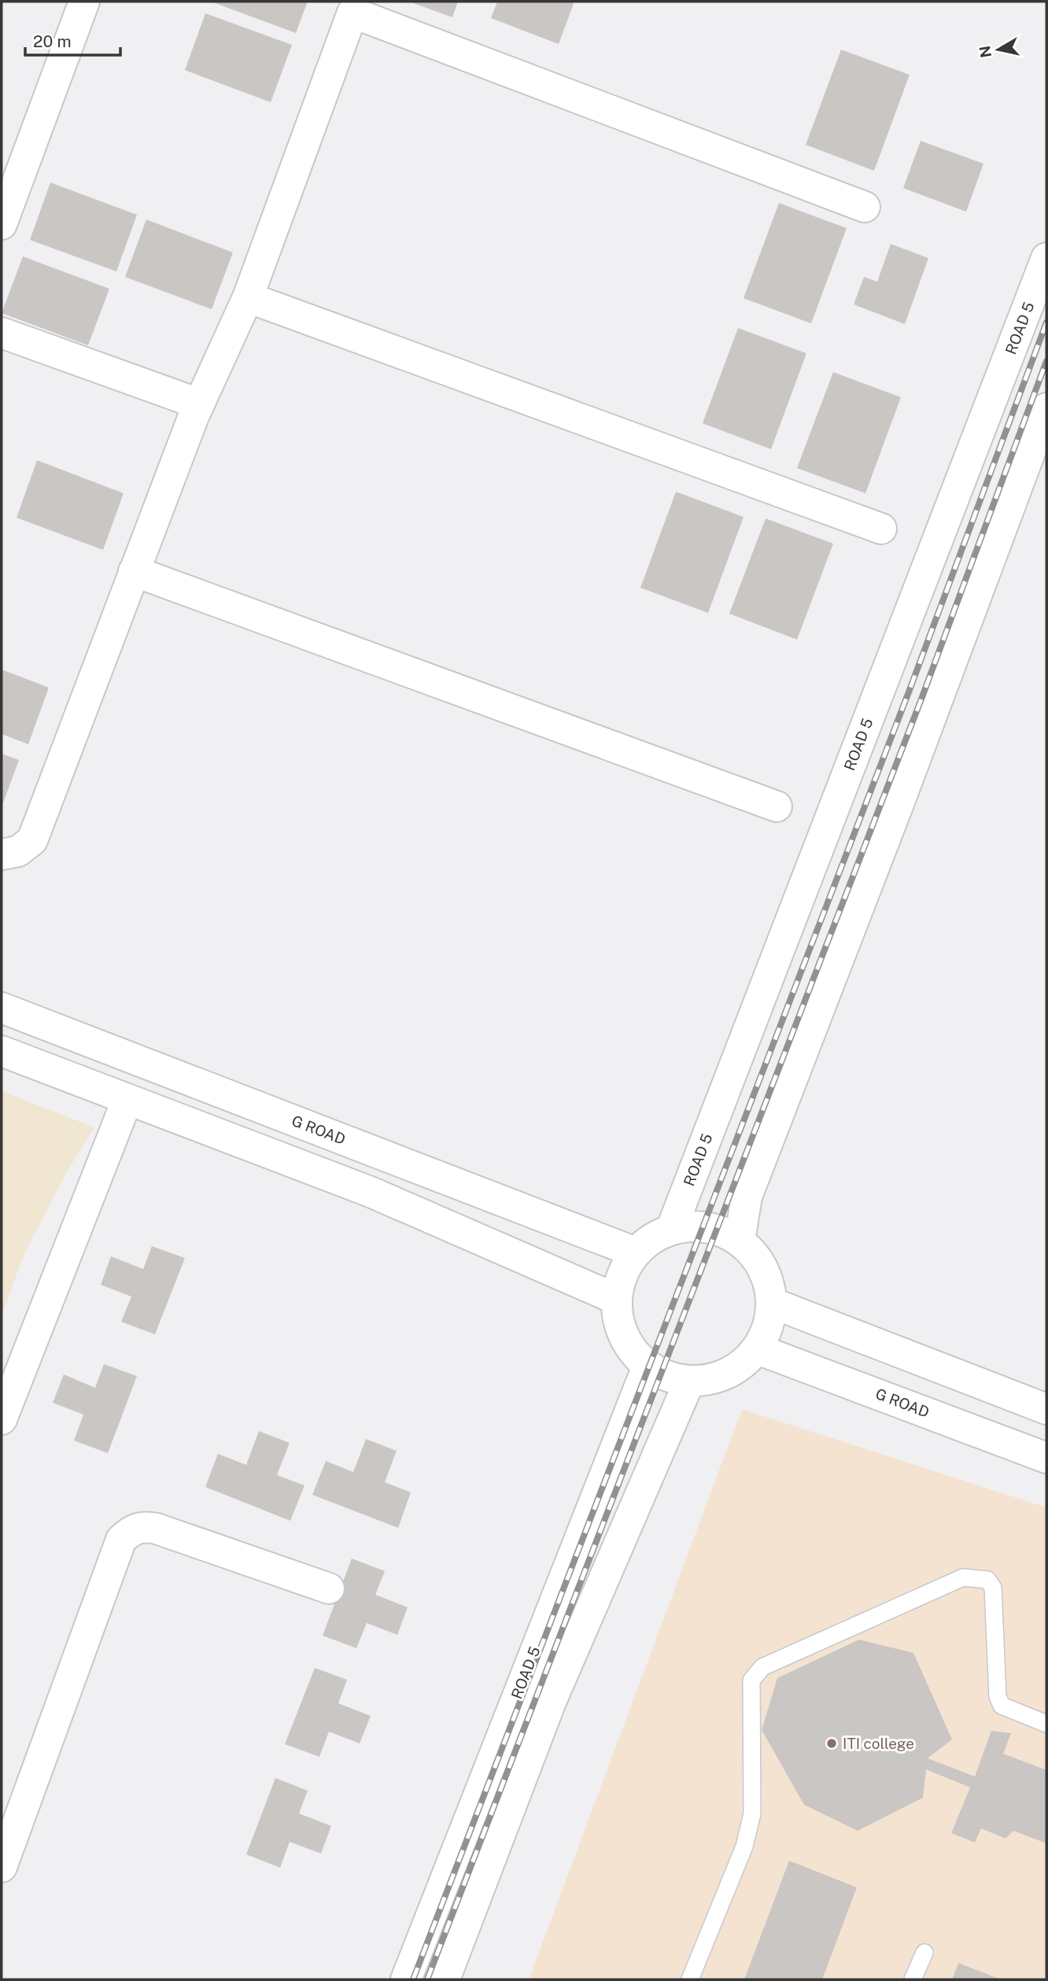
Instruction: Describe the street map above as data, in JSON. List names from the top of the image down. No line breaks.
{"streets":{"street":["ROAD 5","G ROAD"]},"crossings":[["ROAD 5","G ROAD"]],"places":["ITI college"],"scale_bar":"20 m","north":"left"}
